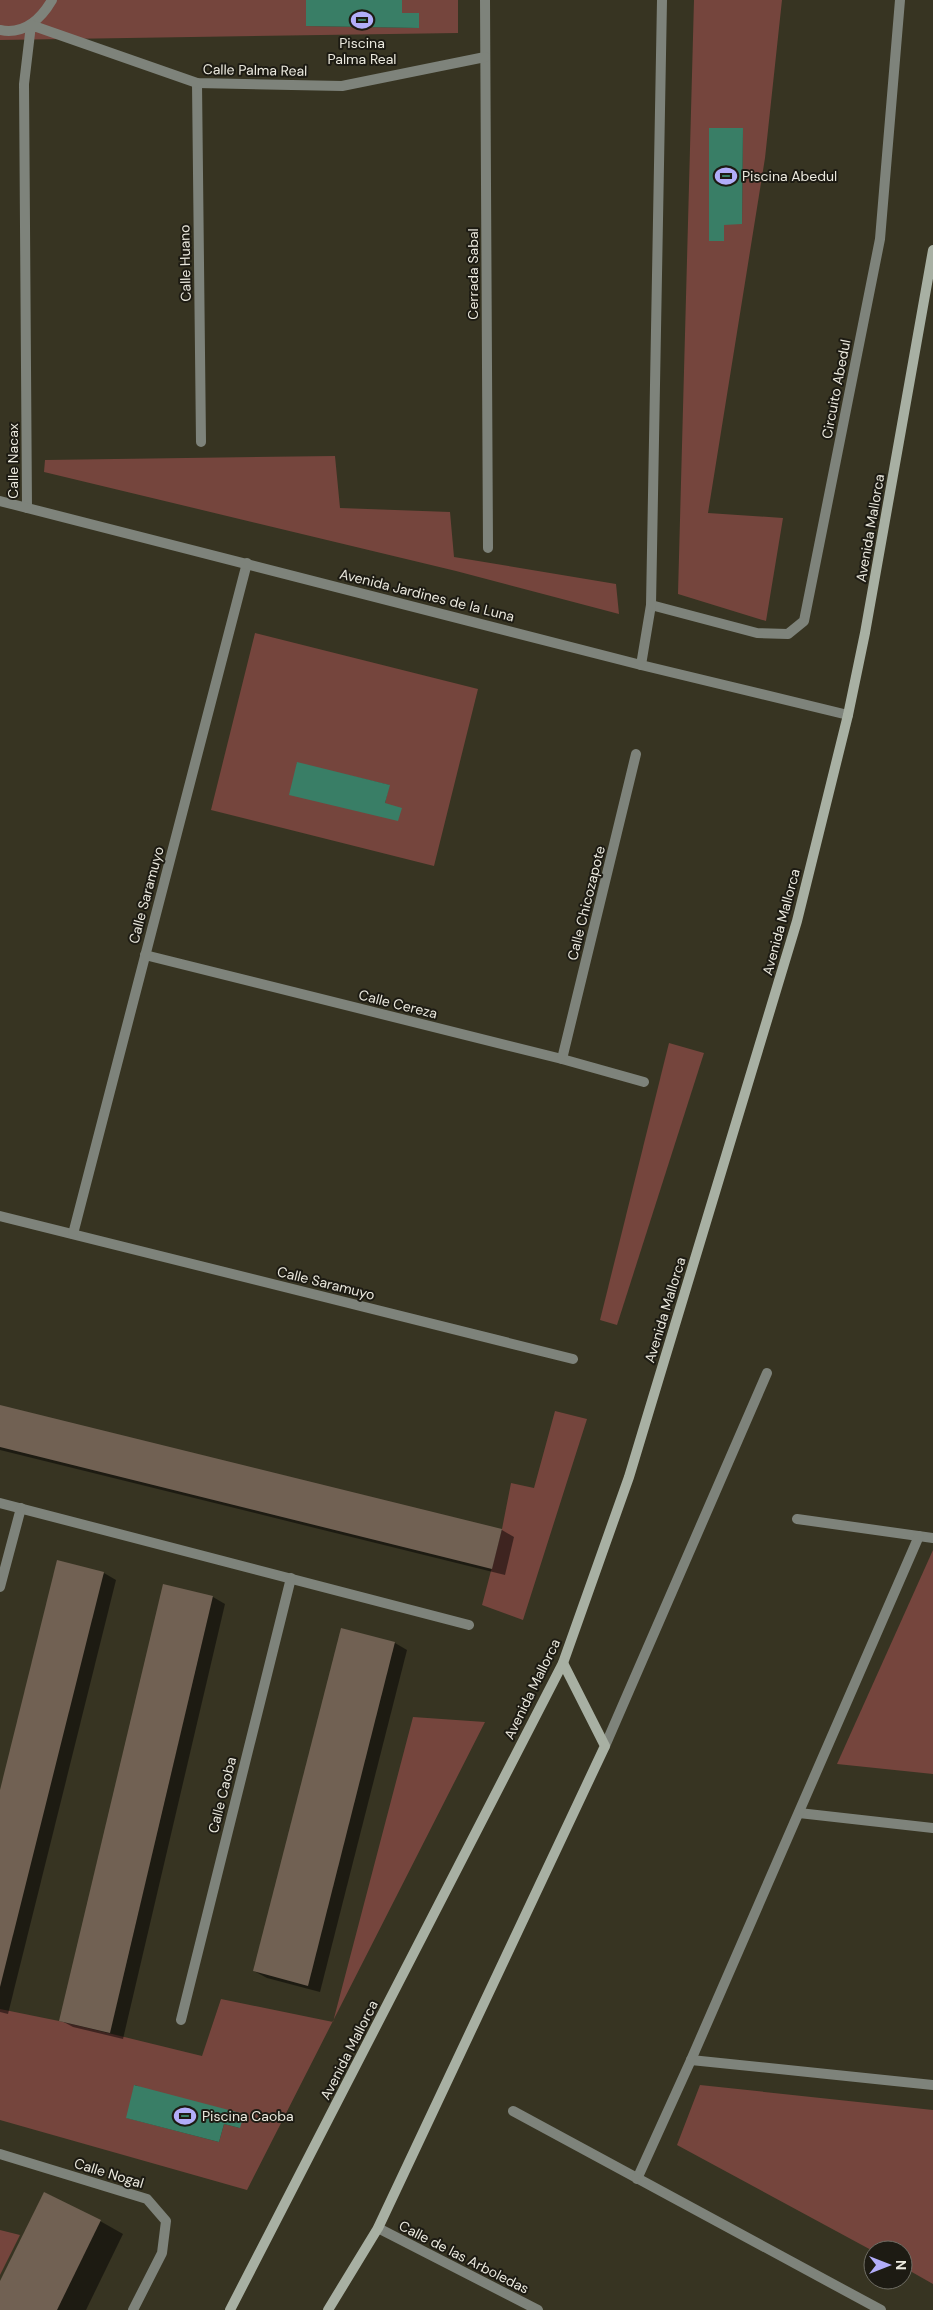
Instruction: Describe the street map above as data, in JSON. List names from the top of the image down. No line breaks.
{"streets":{"main road":["Avenida Mallorca"],"street":["Calle Palma Real","Calle Huano","Cerrada Sabal","Circuito Abedul","Calle Nacax","Avenida Jardines de la Luna","Calle Saramuyo","Calle Chicozapote","Calle Cereza","Calle Caoba","Calle Nogal","Calle de las Arboledas"]},"crossings":[["Calle Palma Real","Calle Huano"],["Calle Palma Real","Cerrada Sabal"],["Calle Palma Real","Calle Nacax"],["Calle Nacax","Avenida Jardines de la Luna"],["Avenida Mallorca","Avenida Jardines de la Luna"],["Avenida Jardines de la Luna","Calle Saramuyo"],["Calle Saramuyo","Calle Cereza"],["Calle Chicozapote","Calle Cereza"]],"places":{"sports":["Piscina Palma Real","Piscina Abedul","Piscina Caoba"]},"north":"right"}
